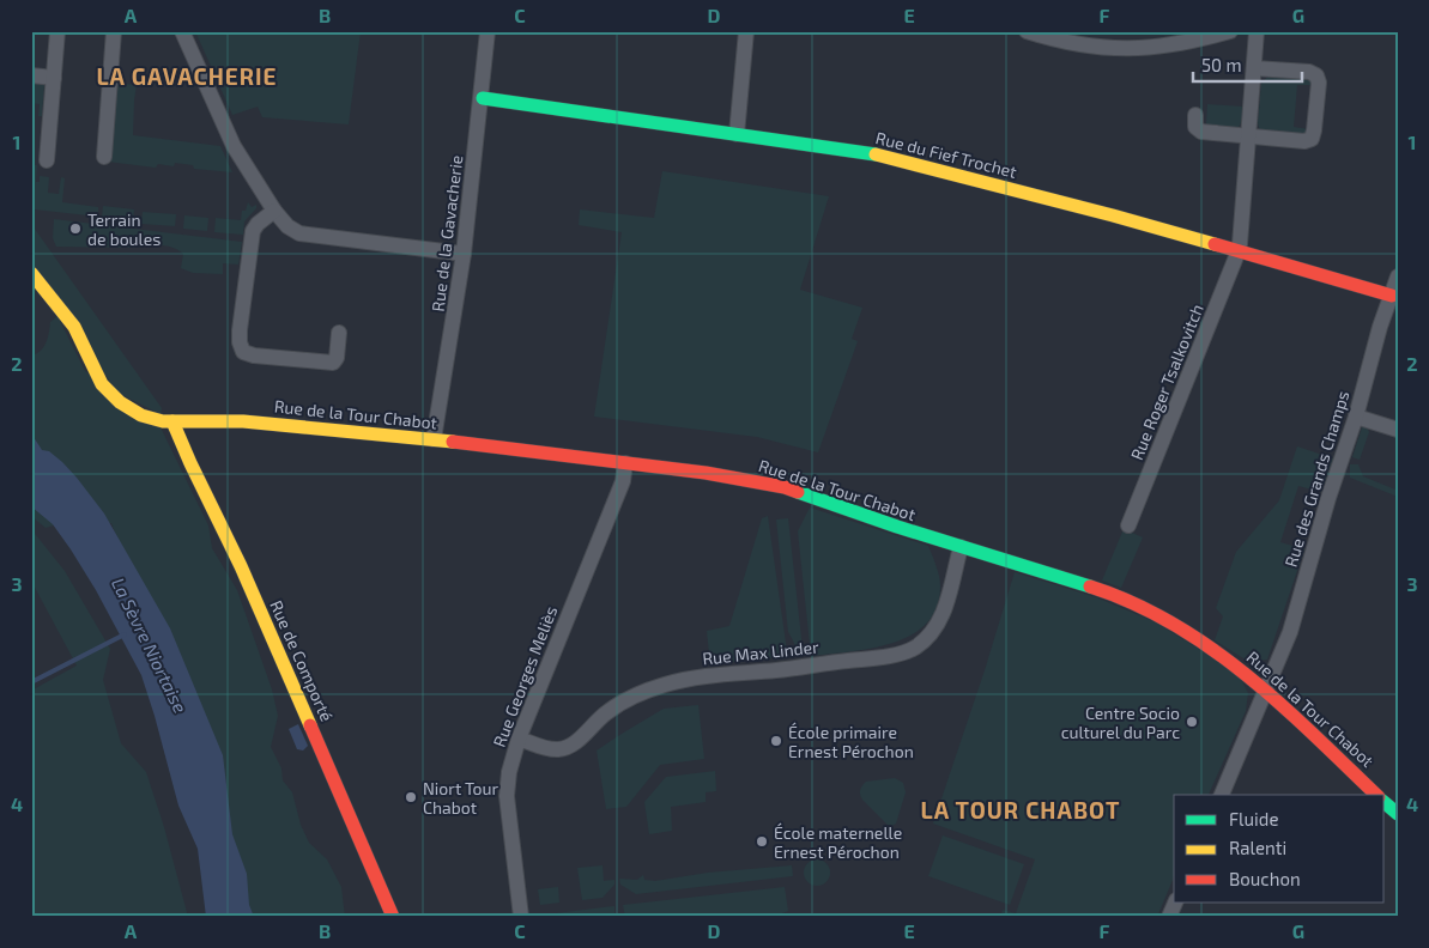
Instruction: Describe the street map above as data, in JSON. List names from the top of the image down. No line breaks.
{"streets":{"street":["Rue du Fief Trochet","Rue de la Gavacherie","Rue Roger Tsalkovitch","Rue de la Tour Chabot","Rue des Grands Champs","Rue Max Linder","Rue de Comporté","Rue Georges Meliès"]},"crossings":[["Rue du Fief Trochet","Rue de la Gavacherie"],["Rue du Fief Trochet","Rue Roger Tsalkovitch"],["Rue du Fief Trochet","Rue des Grands Champs"],["Rue de la Gavacherie","Rue de la Tour Chabot"],["Rue de la Tour Chabot","Rue des Grands Champs"],["Rue de la Tour Chabot","Rue Max Linder"],["Rue de la Tour Chabot","Rue de Comporté"],["Rue de la Tour Chabot","Rue Georges Meliès"],["Rue Max Linder","Rue Georges Meliès"]],"districts":["LA GAVACHERIE","LA TOUR CHABOT"],"water":["La Sèvre Niortaise"],"places":["Terrain de boules","Centre Socio culturel du Parc","École primaire Ernest Pérochon","Niort Tour Chabot","École maternelle Ernest Pérochon"],"legend":["Fluide","Ralenti","Bouchon"],"scale_bar":"50 m","grid":{"columns":["A","B","C","D","E","F","G"],"rows":["1","2","3","4"]}}
